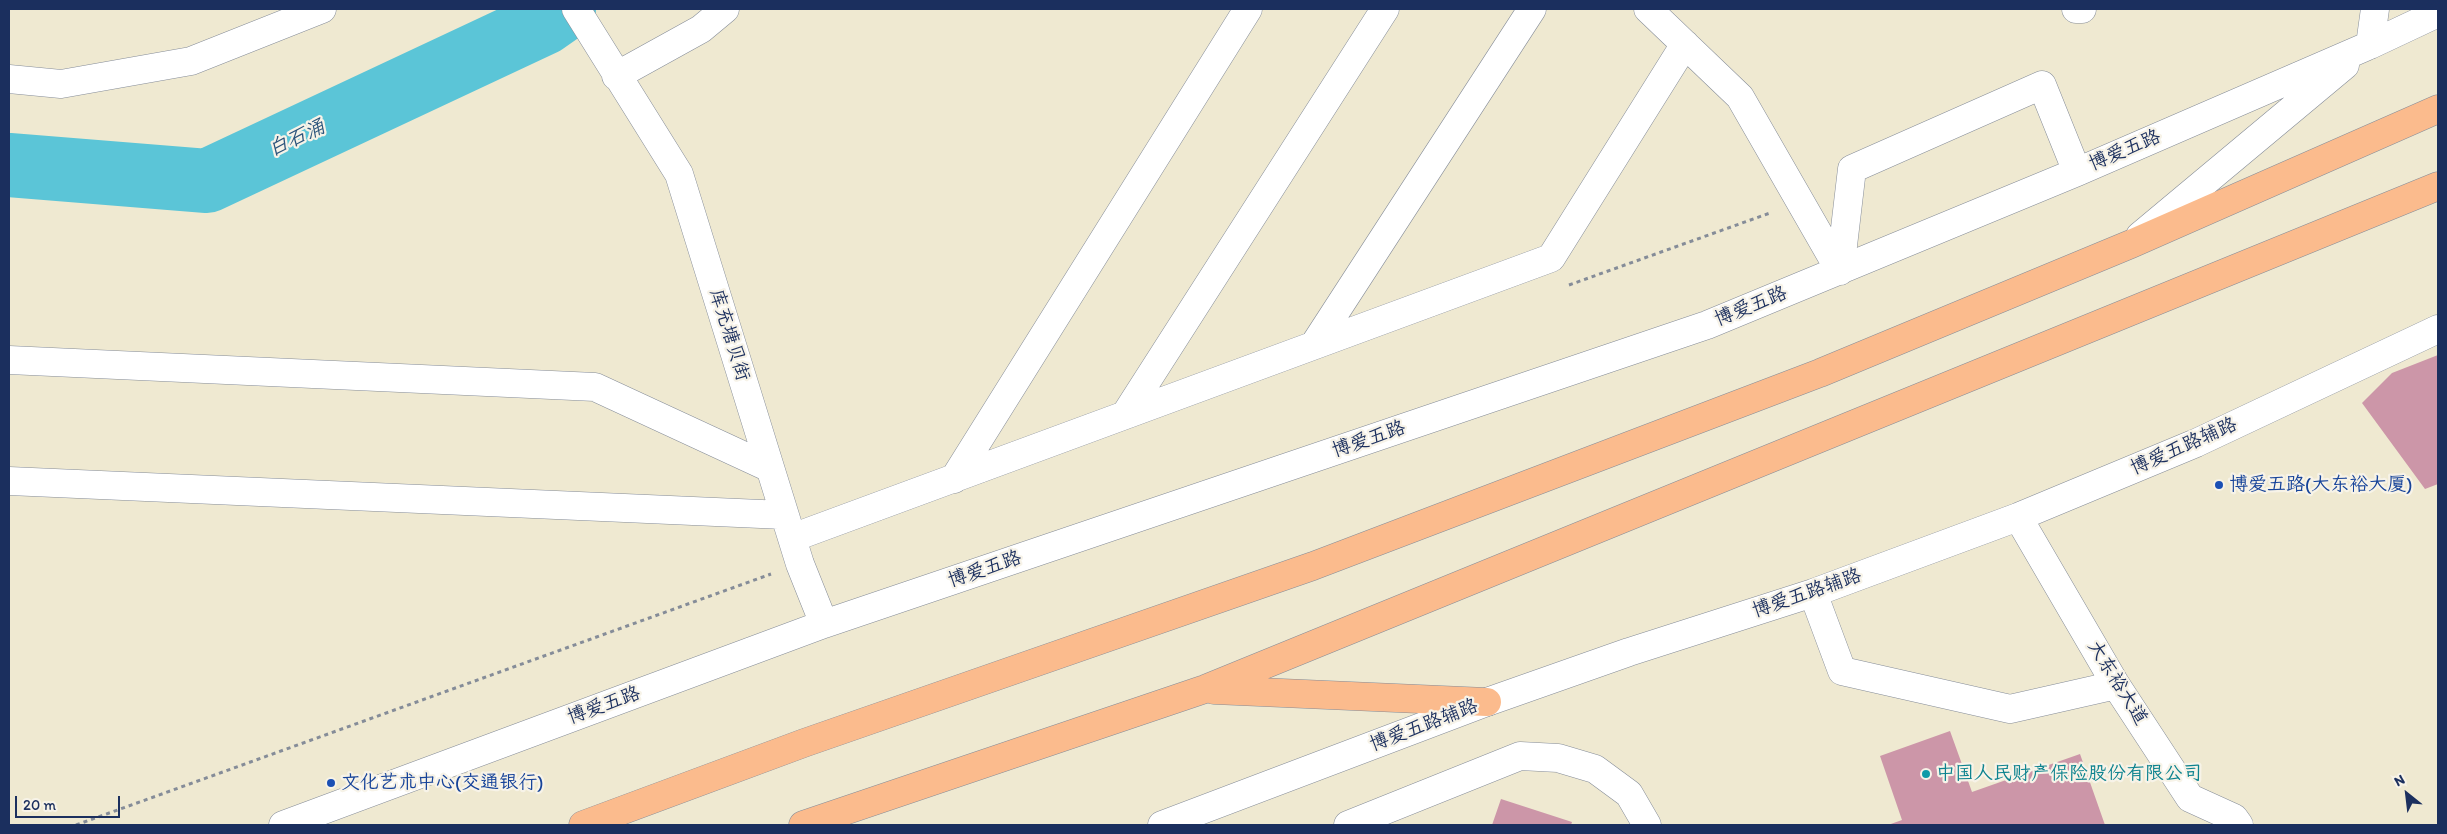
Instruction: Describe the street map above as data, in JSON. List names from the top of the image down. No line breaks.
{"streets":{"street":["博爱五路","库充塘贝街","博爱五路辅路","大东裕大道"]},"crossings":[["博爱五路","库充塘贝街"],["博爱五路辅路","大东裕大道"]],"water":["白石涌"],"places":["博爱五路(大东裕大厦)","中国人民财产保险股份有限公司","文化艺术中心(交通银行)"],"scale_bar":"20 m","north":"top left"}
